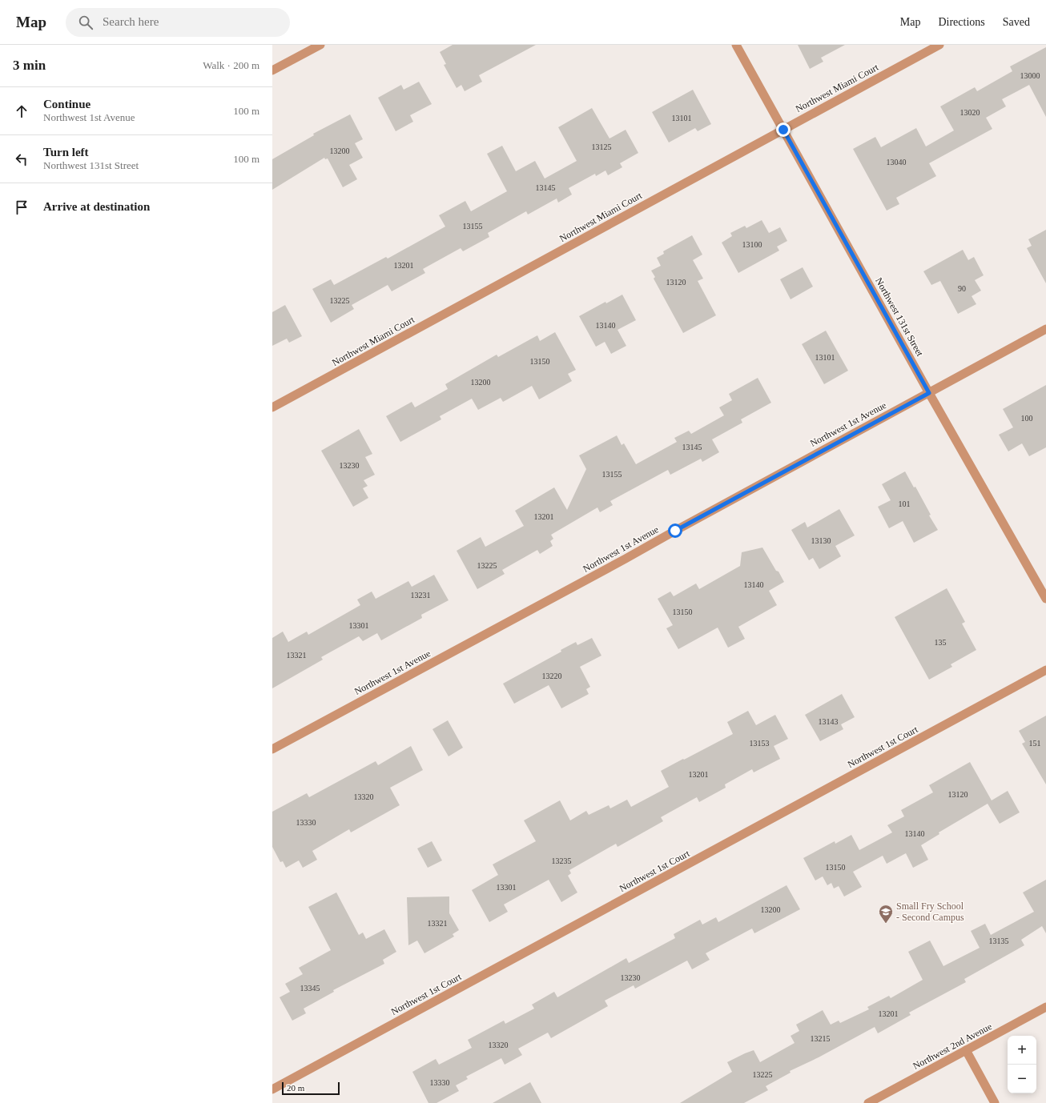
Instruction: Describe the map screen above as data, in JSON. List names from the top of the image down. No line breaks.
{"streets":{"street":["Northwest Miami Court","Northwest 131st Street","Northwest 1st Avenue","Northwest 1st Court","Northwest 2nd Avenue"]},"crossings":[["Northwest Miami Court","Northwest 131st Street"],["Northwest 131st Street","Northwest 1st Avenue"]],"places":{"school or university":["Small Fry School - Second Campus"]},"house_numbers":["13000","13020","13101","13125","13200","13040","13145","13155","13100","13201","13120","90","13225","13140","13101","13150","13200","100","13145","13230","13155","101","13201","13130","13225","13140","13231","13150","13301","135","13321","13220","13143","13153","151","13201","13120","13320","13330","13140","13235","13150","13301","13200","13321","13135","13230","13345","13201","13215","13320","13225","13330"],"scale_bar":"20 m","page":{"header":"Map","search":"Search here","nav":["Map","Directions","Saved"],"heading":["3 min","Walk · 200 m"],"list":[["Continue","Northwest 1st Avenue","100 m"],["Turn left","Northwest 131st Street","100 m"],"Arrive at destination"],"map_buttons":["+","−"],"scale":"20 m"}}
